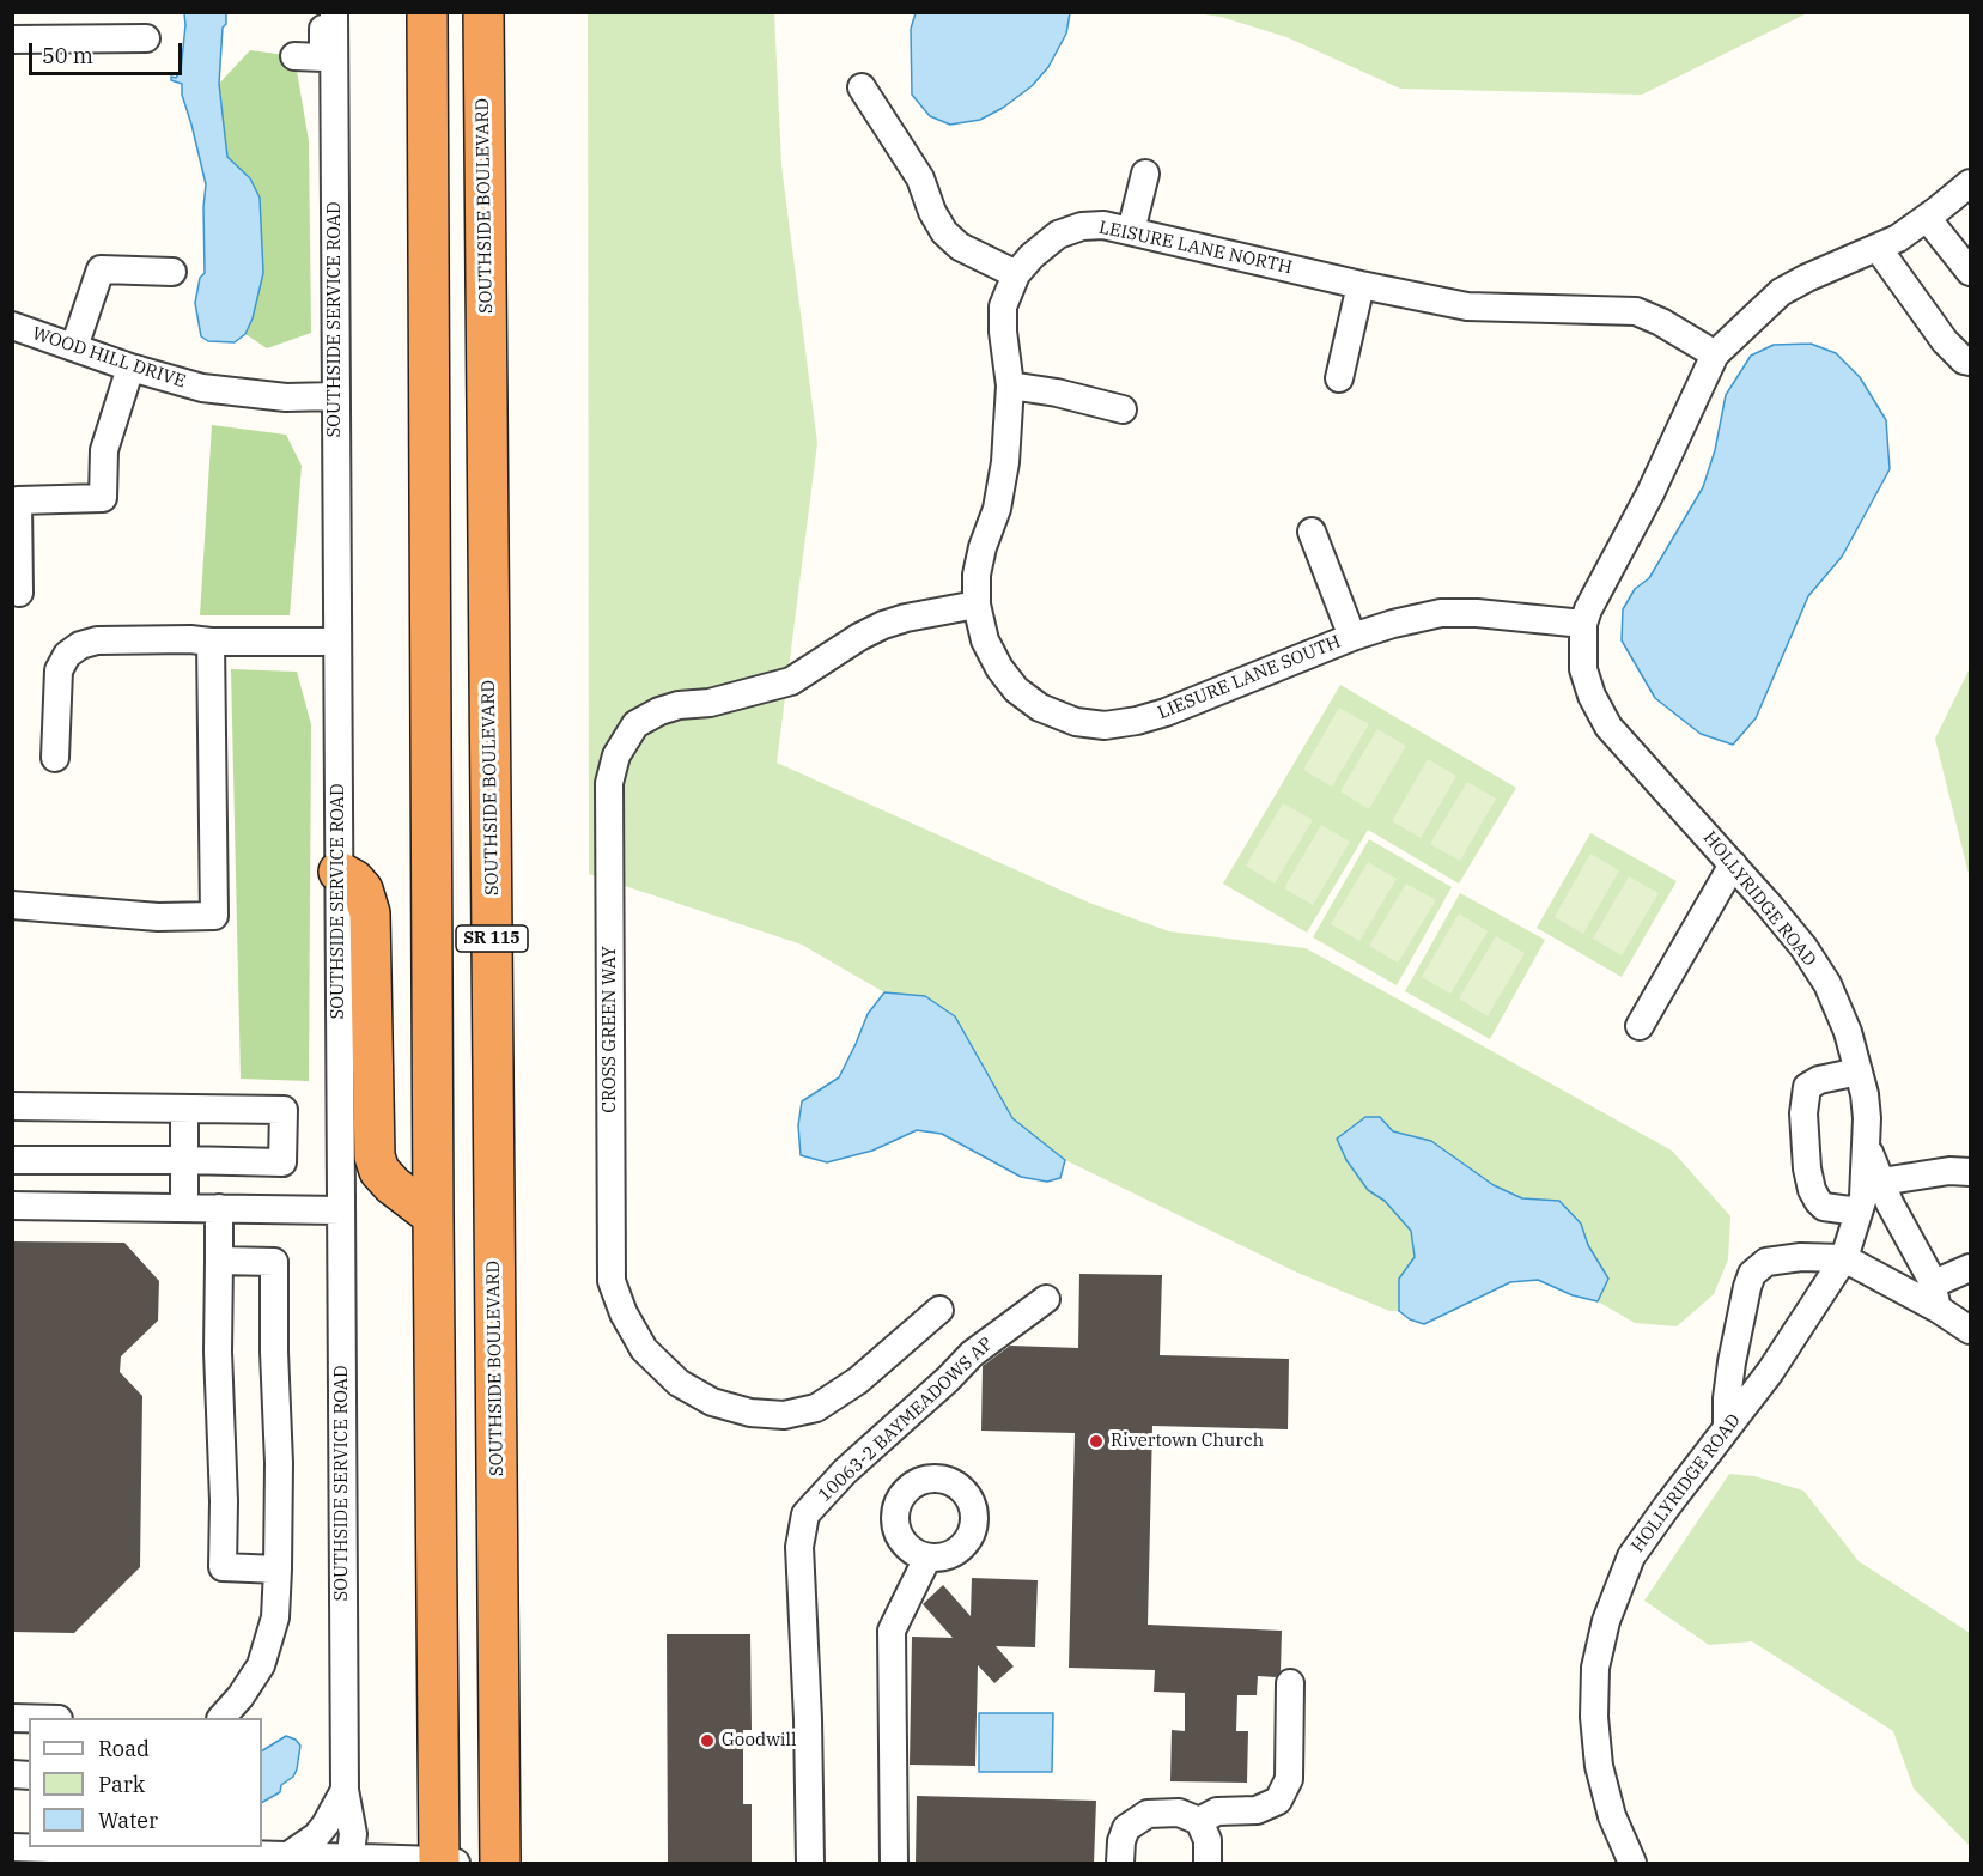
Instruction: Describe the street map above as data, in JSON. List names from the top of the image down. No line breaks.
{"streets":{"highway":["SOUTHSIDE BOULEVARD","SR 115"],"street":["LEISURE LANE NORTH","SOUTHSIDE SERVICE ROAD","WOOD HILL DRIVE","LIESURE LANE SOUTH","HOLLYRIDGE ROAD","CROSS GREEN WAY","10063-2 BAYMEADOWS AP"]},"crossings":[["LEISURE LANE NORTH","LIESURE LANE SOUTH"],["LEISURE LANE NORTH","HOLLYRIDGE ROAD"],["LEISURE LANE NORTH","CROSS GREEN WAY"],["SOUTHSIDE SERVICE ROAD","WOOD HILL DRIVE"],["LIESURE LANE SOUTH","HOLLYRIDGE ROAD"],["LIESURE LANE SOUTH","CROSS GREEN WAY"]],"places":["Rivertown Church","Goodwill"],"legend":["Road","Park","Water"],"scale_bar":"50 m"}
